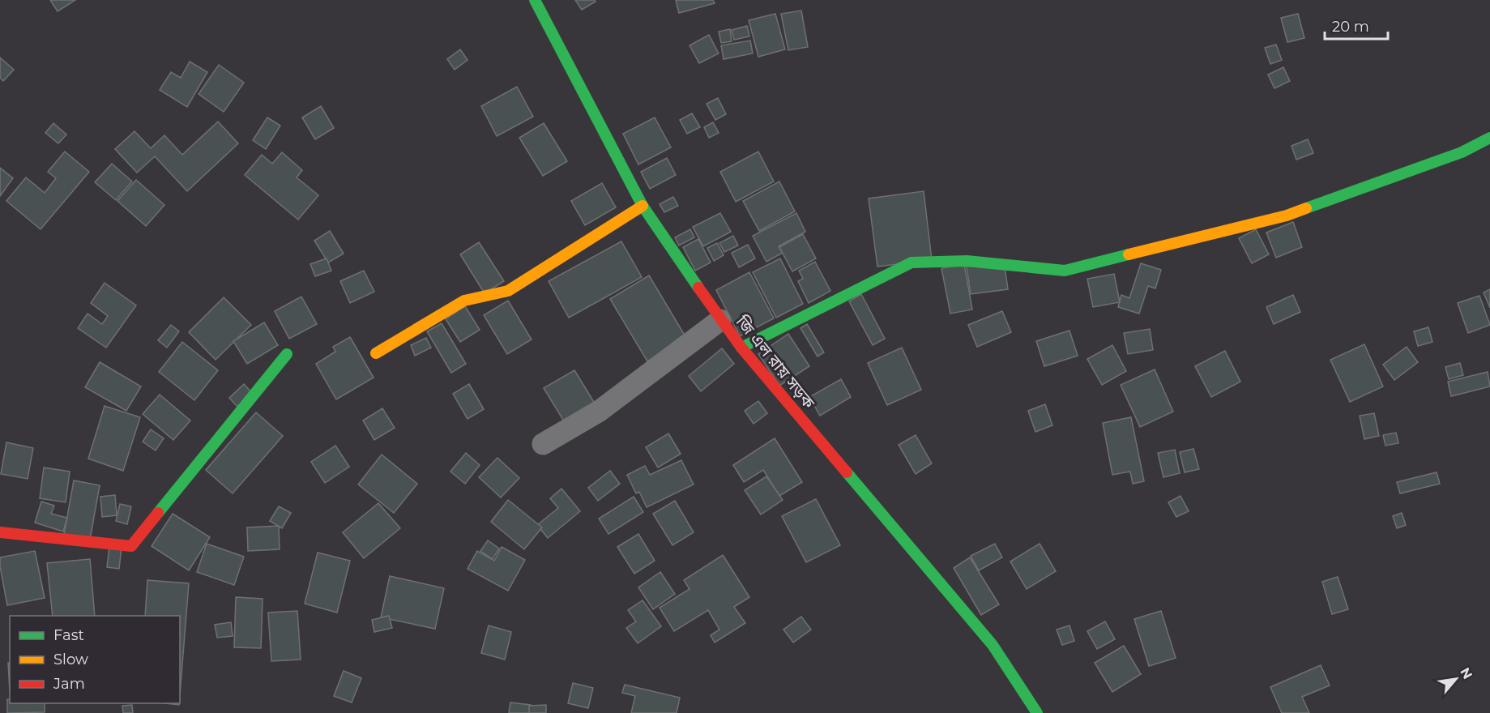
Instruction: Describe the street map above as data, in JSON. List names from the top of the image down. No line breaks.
{"streets":{"street":["জি এল রায় সড়ক"]},"legend":["Fast","Slow","Jam"],"scale_bar":"20 m","north":"top right"}
